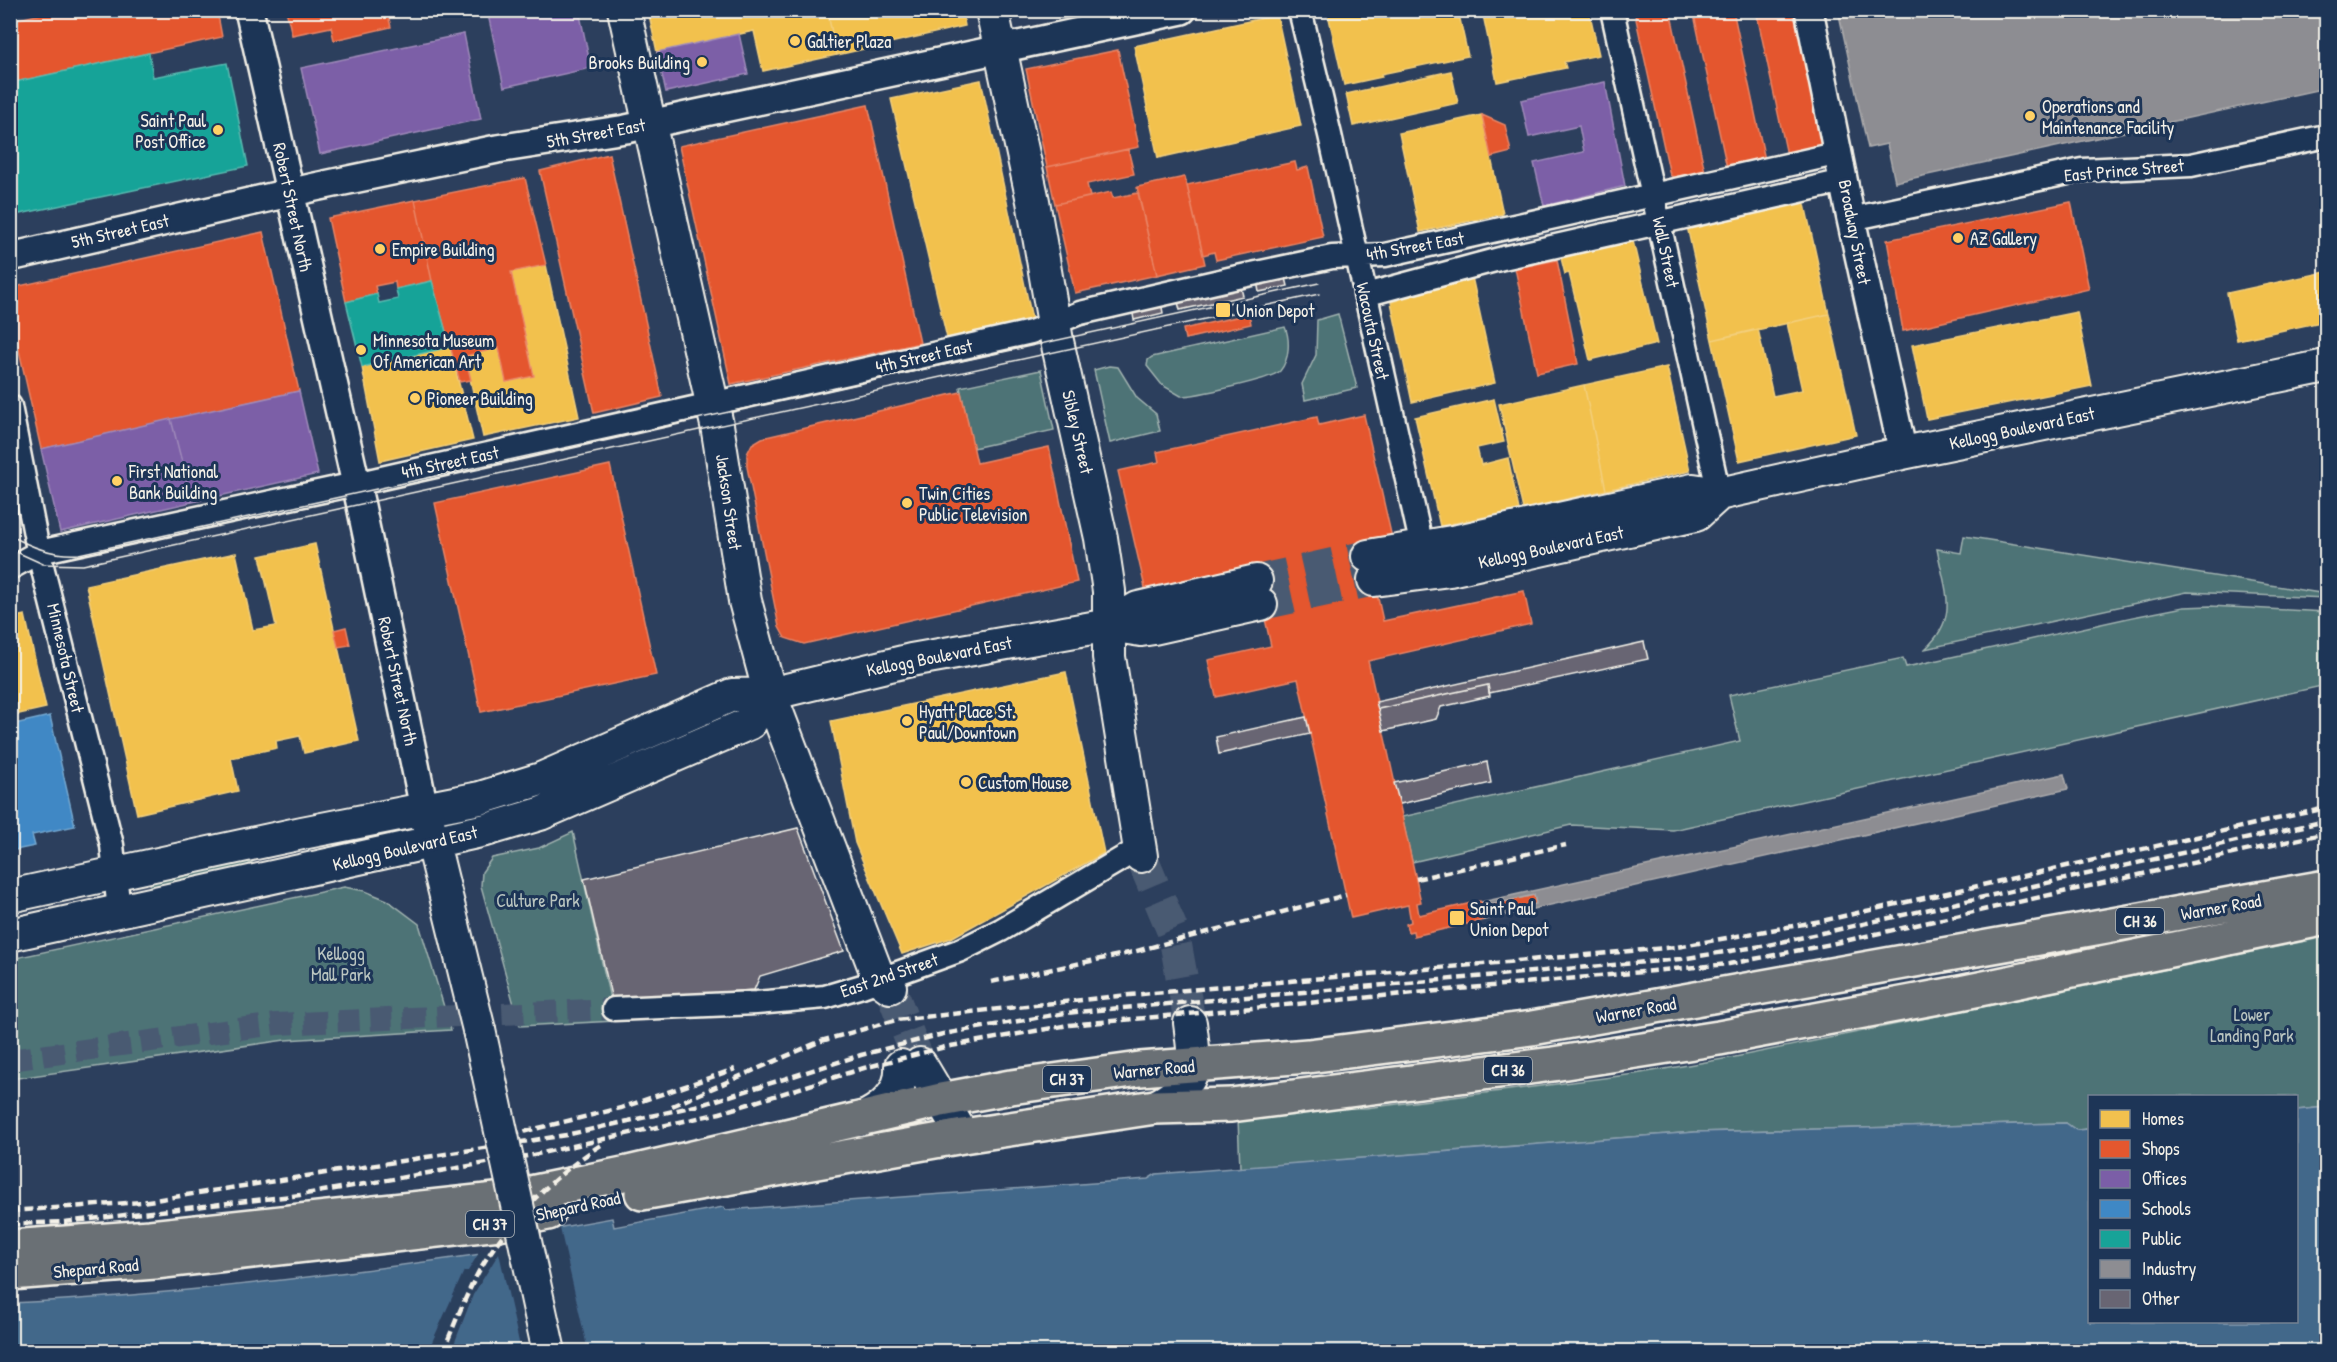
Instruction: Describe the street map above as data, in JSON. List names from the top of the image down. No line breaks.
{"streets":{"highway":["Warner Road","CH 36","CH 37","Shepard Road"],"main road":["Robert Street North","Kellogg Boulevard East","Sibley Street","Jackson Street"],"street":["5th Street East","East Prince Street","Broadway Street","4th Street East","Wall Street","Wacouta Street","Minnesota Street","East 2nd Street"]},"crossings":[["5th Street East","Robert Street North"],["5th Street East","Sibley Street"],["5th Street East","Jackson Street"],["East Prince Street","Broadway Street"],["Robert Street North","4th Street East"],["Robert Street North","Kellogg Boulevard East"],["Broadway Street","4th Street East"],["Broadway Street","Kellogg Boulevard East"],["4th Street East","Wall Street"],["4th Street East","Wacouta Street"],["4th Street East","Sibley Street"],["4th Street East","Jackson Street"],["4th Street East","Minnesota Street"],["Wall Street","Kellogg Boulevard East"],["Wacouta Street","Kellogg Boulevard East"],["Kellogg Boulevard East","Sibley Street"],["Kellogg Boulevard East","Jackson Street"],["Kellogg Boulevard East","Minnesota Street"],["Sibley Street","East 2nd Street"],["Jackson Street","East 2nd Street"],["Warner Road","Shepard Road"]],"parks":["Culture Park","Kellogg Mall Park","Lower Landing Park"],"places":{"other":["Galtier Plaza","Brooks Building","Operations and Maintenance Facility","Saint Paul Post Office","AZ Gallery","Empire Building","Minnesota Museum Of American Art","Pioneer Building","First National Bank Building","Twin Cities Public Television","Hyatt Place St. Paul/Downtown","Custom House"],"transit":["Union Depot","Saint Paul Union Depot"]},"legend":["Homes","Shops","Offices","Schools","Public","Industry","Other"]}
